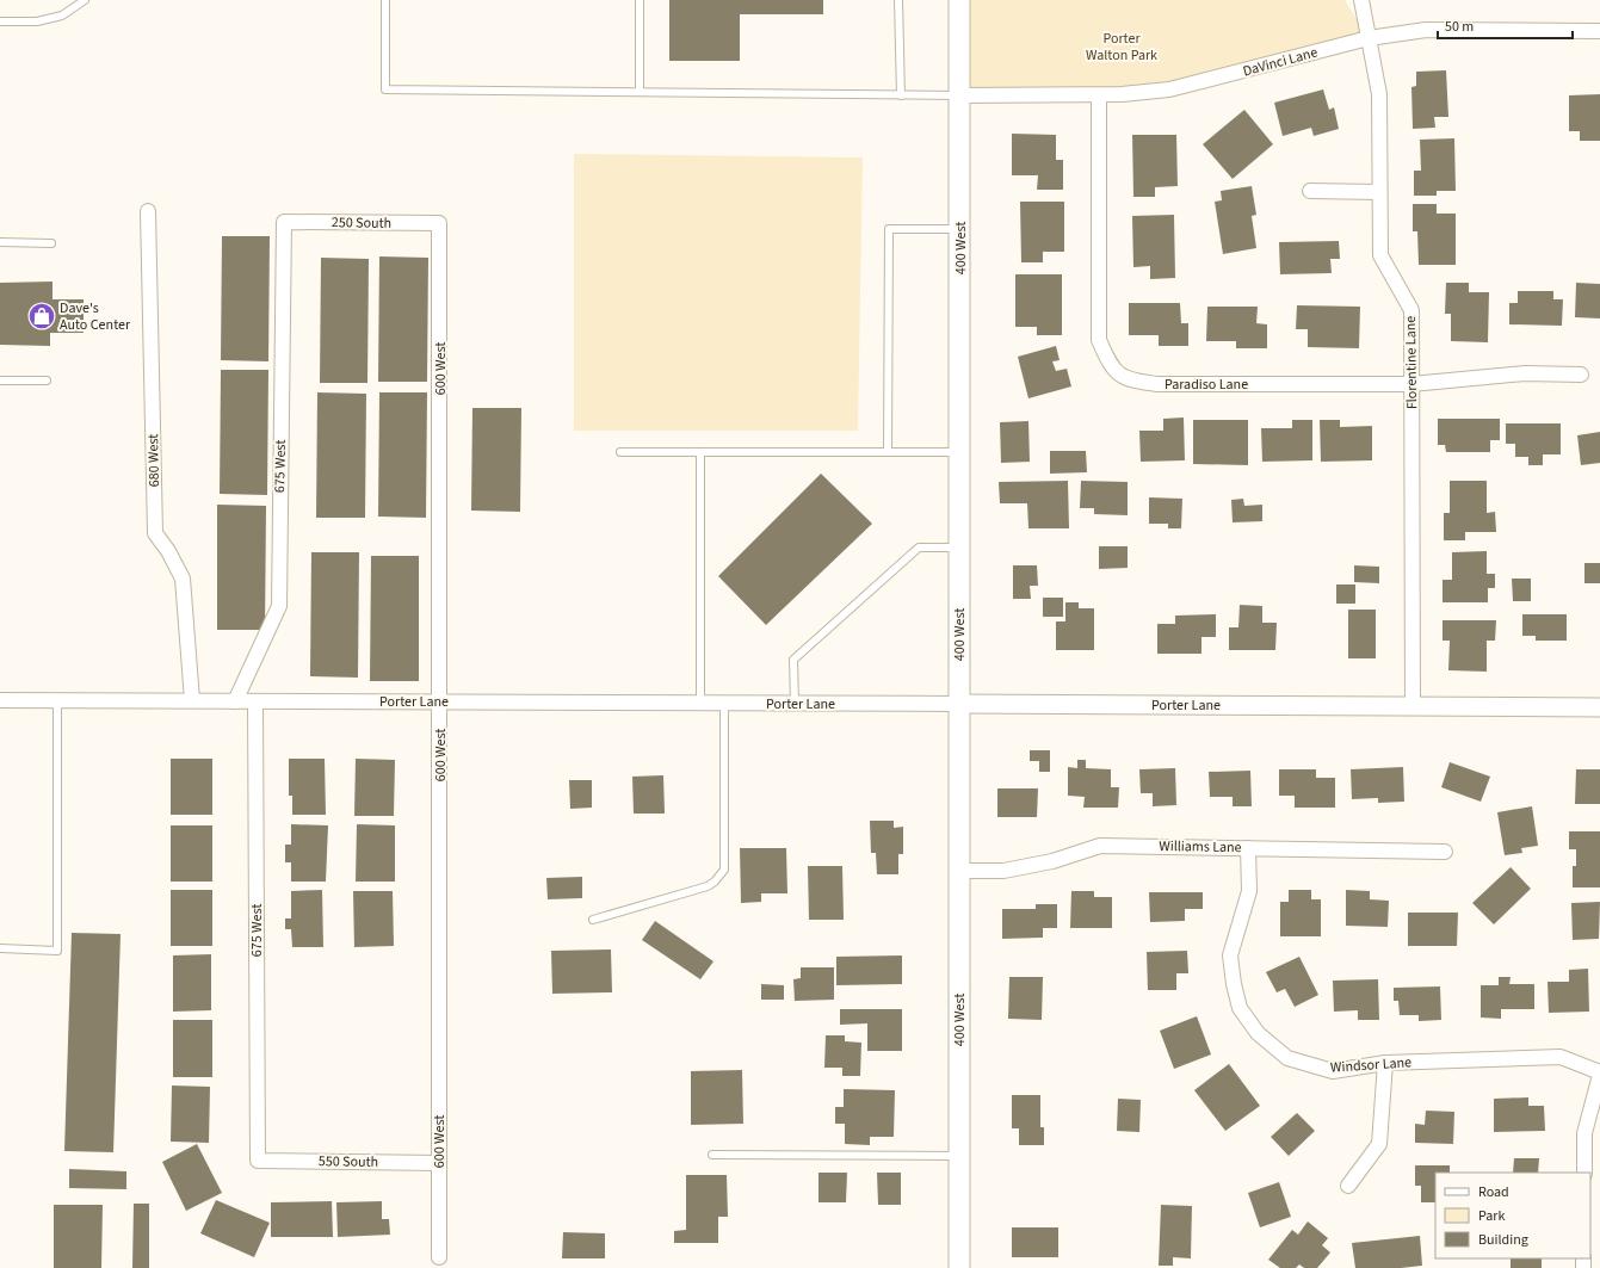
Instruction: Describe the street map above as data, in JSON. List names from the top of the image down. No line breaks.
{"streets":{"main road":["400 West"],"street":["DaVinci Lane","250 South","Florentine Lane","600 West","Paradiso Lane","680 West","675 West","Porter Lane","Williams Lane","Windsor Lane","550 South"]},"crossings":[["DaVinci Lane","400 West"],["DaVinci Lane","Florentine Lane"],["DaVinci Lane","Paradiso Lane"],["250 South","600 West"],["250 South","675 West"],["400 West","Porter Lane"],["400 West","Williams Lane"],["Florentine Lane","Paradiso Lane"],["Florentine Lane","Porter Lane"],["600 West","Porter Lane"],["600 West","550 South"],["680 West","Porter Lane"],["675 West","Porter Lane"],["675 West","550 South"],["Williams Lane","Windsor Lane"]],"parks":["Porter Walton Park"],"places":{"shop":["Dave's Auto Center"]},"legend":["Road","Park","Building"],"scale_bar":"50 m"}
